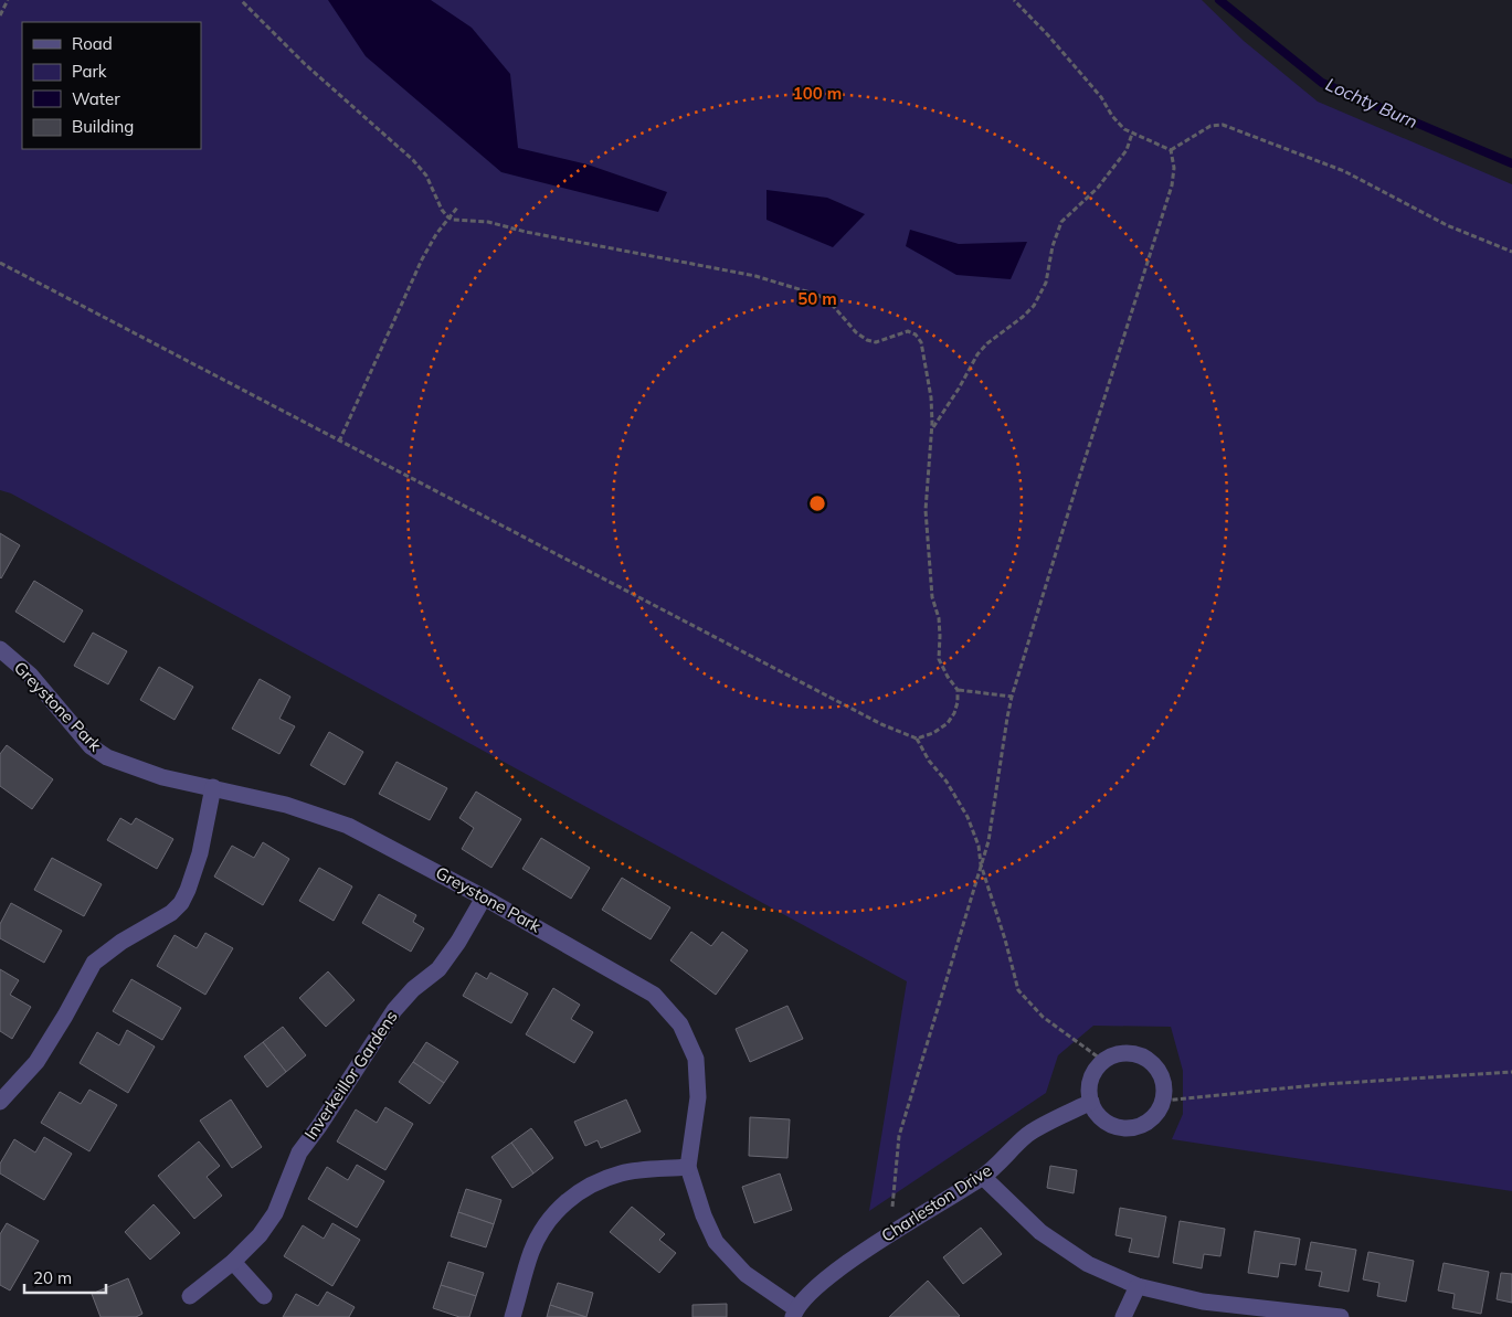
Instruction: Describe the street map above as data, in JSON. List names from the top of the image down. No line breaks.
{"streets":{"street":["Greystone Park","Inverkeillor Gardens","Charleston Drive"]},"crossings":[["Greystone Park","Inverkeillor Gardens"],["Greystone Park","Charleston Drive"]],"water":["Lochty Burn"],"legend":["Road","Park","Water","Building"],"scale_bar":"20 m","rings":["100 m","50 m"]}
